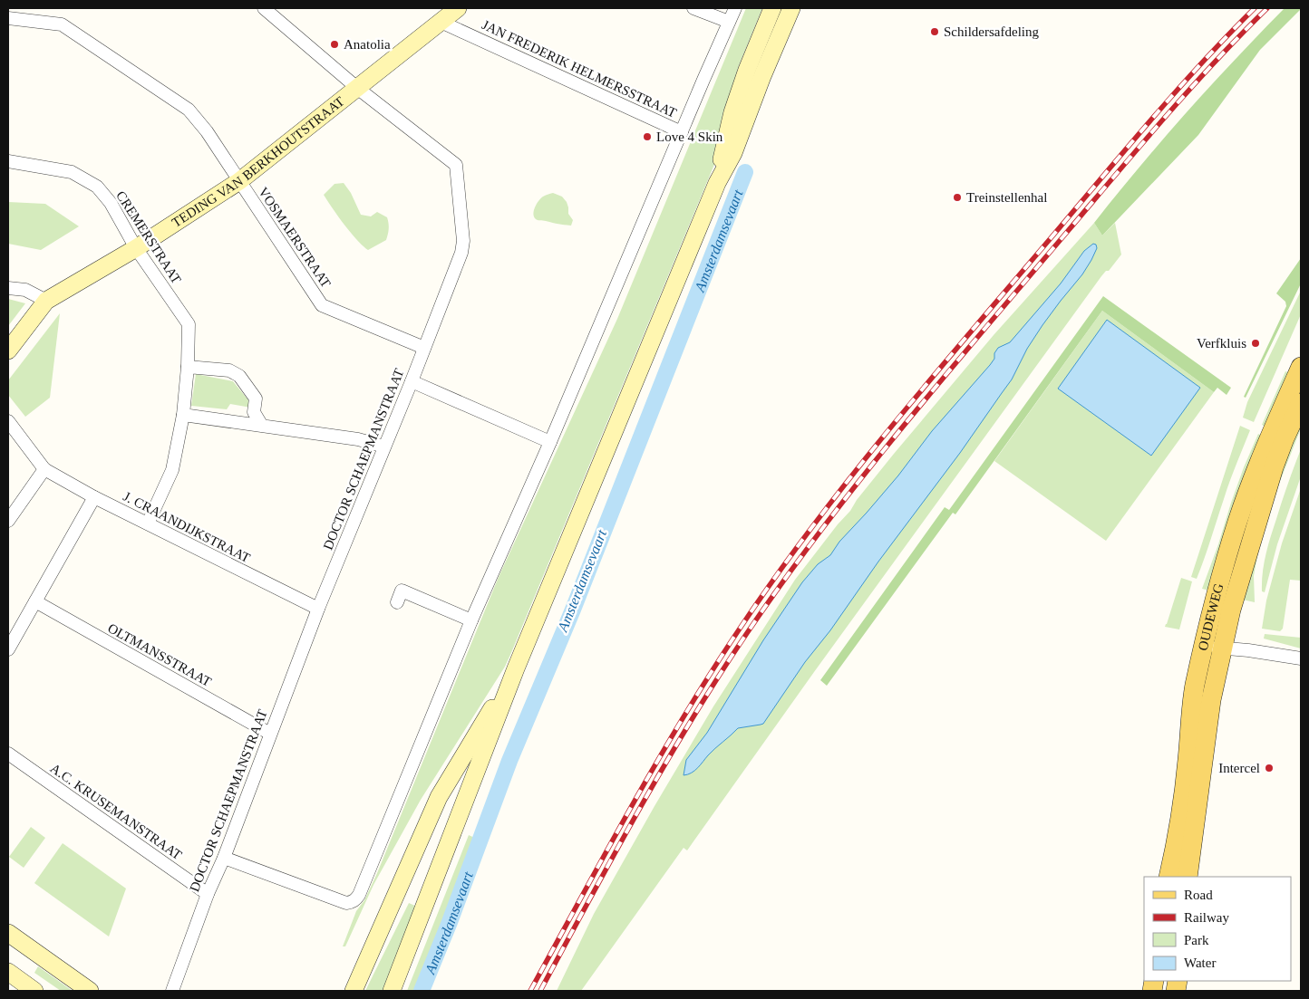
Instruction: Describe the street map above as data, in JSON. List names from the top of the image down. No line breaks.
{"streets":{"main road":["TEDING VAN BERKHOUTSTRAAT","OUDEWEG"],"street":["JAN FREDERIK HELMERSSTRAAT","CREMERSTRAAT","VOSMAERSTRAAT","DOCTOR SCHAEPMANSTRAAT","J. CRAANDIJKSTRAAT","OLTMANSSTRAAT","A.C. KRUSEMANSTRAAT"]},"crossings":[["JAN FREDERIK HELMERSSTRAAT","TEDING VAN BERKHOUTSTRAAT"],["TEDING VAN BERKHOUTSTRAAT","CREMERSTRAAT"],["TEDING VAN BERKHOUTSTRAAT","VOSMAERSTRAAT"],["TEDING VAN BERKHOUTSTRAAT","DOCTOR SCHAEPMANSTRAAT"],["VOSMAERSTRAAT","DOCTOR SCHAEPMANSTRAAT"],["DOCTOR SCHAEPMANSTRAAT","J. CRAANDIJKSTRAAT"],["DOCTOR SCHAEPMANSTRAAT","OLTMANSSTRAAT"],["DOCTOR SCHAEPMANSTRAAT","A.C. KRUSEMANSTRAAT"]],"water":["Amsterdamsevaart"],"places":["Schildersafdeling","Anatolia","Love 4 Skin","Treinstellenhal","Verfkluis","Intercel"],"legend":["Road","Railway","Park","Water"]}
